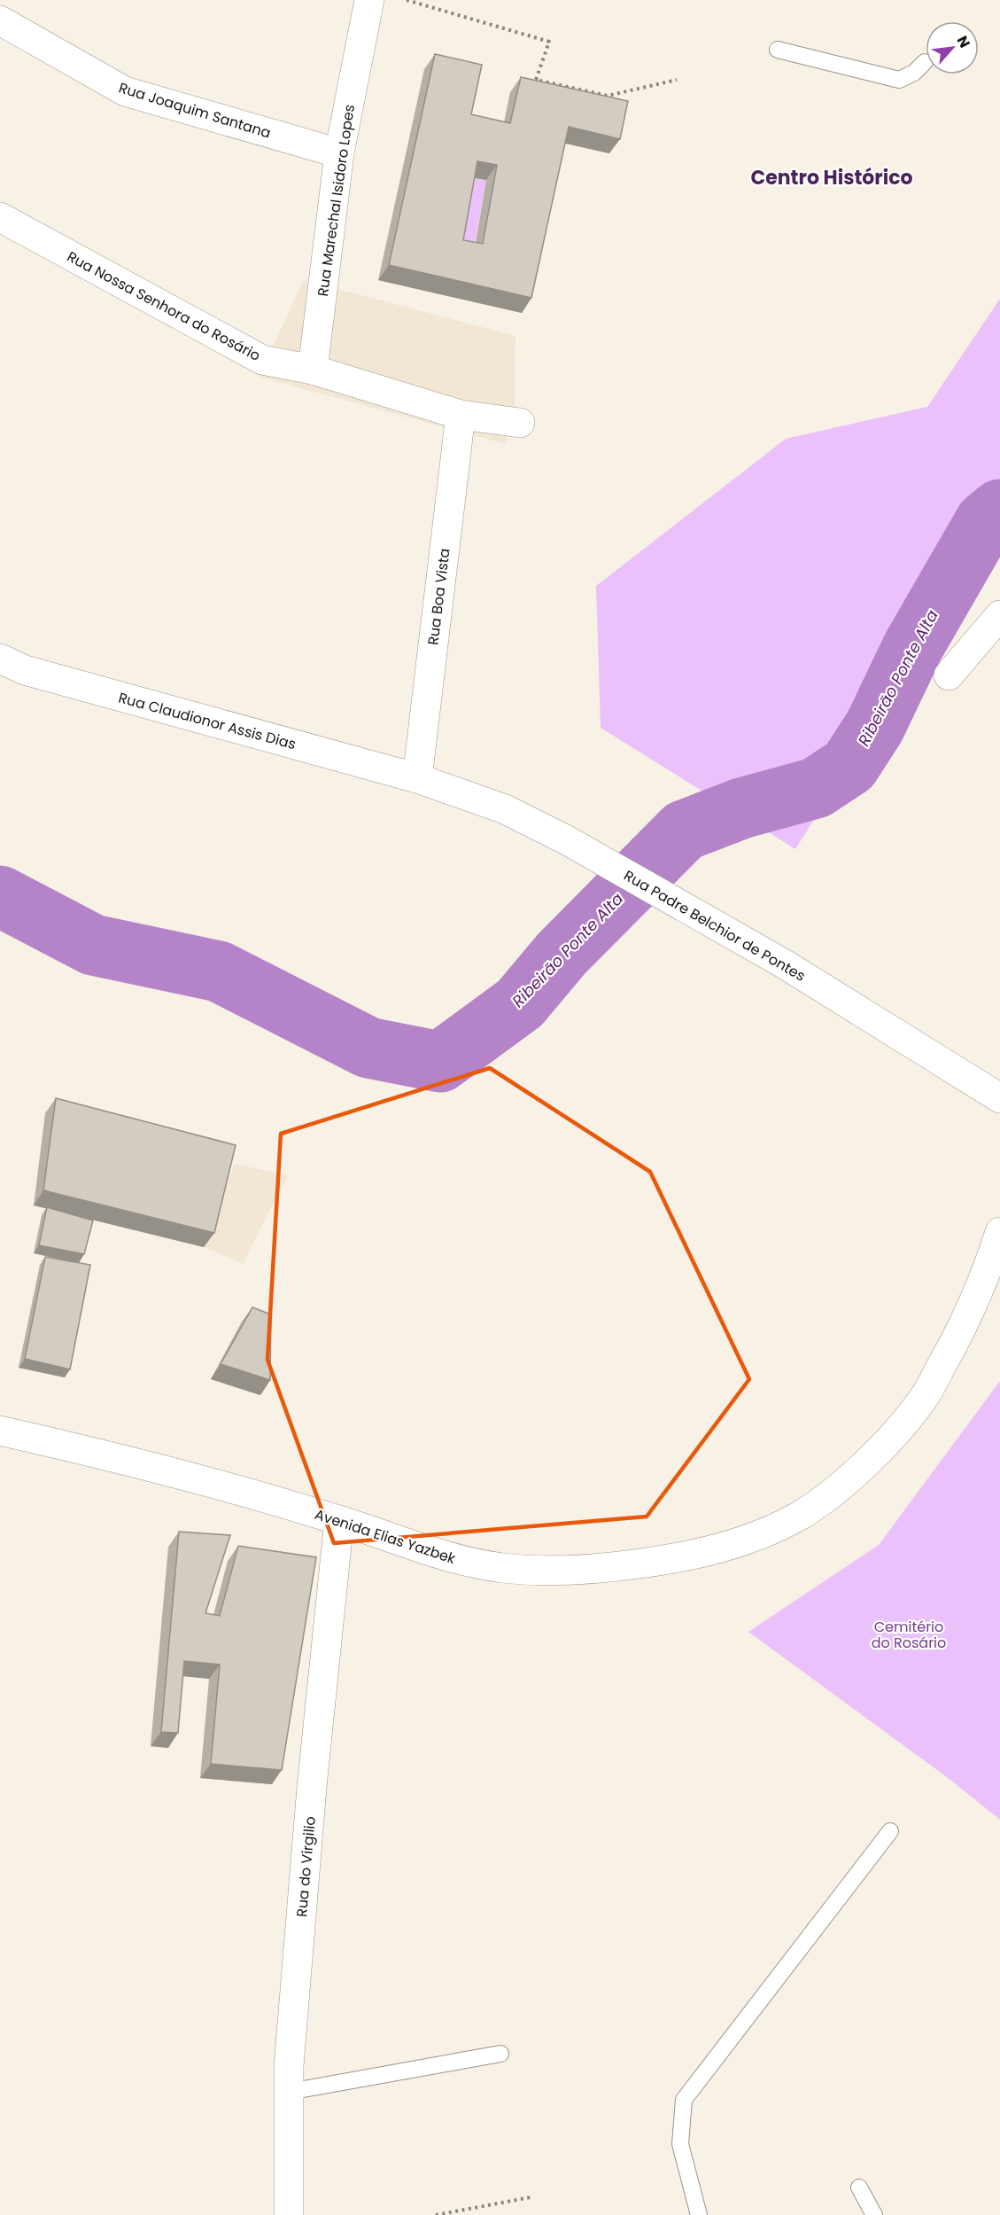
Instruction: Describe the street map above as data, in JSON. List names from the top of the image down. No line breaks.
{"streets":{"street":["Rua Joaquim Santana","Rua Marechal Isidoro Lopes","Rua Nossa Senhora do Rosário","Rua Boa Vista","Rua Claudionor Assis Dias","Rua Padre Belchior de Pontes","Avenida Elias Yazbek","Rua do Virgilio"]},"crossings":[["Rua Joaquim Santana","Rua Marechal Isidoro Lopes"],["Rua Marechal Isidoro Lopes","Rua Nossa Senhora do Rosário"],["Rua Nossa Senhora do Rosário","Rua Boa Vista"],["Rua Boa Vista","Rua Claudionor Assis Dias"],["Rua Boa Vista","Rua Padre Belchior de Pontes"],["Rua Claudionor Assis Dias","Rua Padre Belchior de Pontes"],["Avenida Elias Yazbek","Rua do Virgilio"]],"districts":["Centro Histórico"],"water":["Ribeirão Ponte Alta"],"parks":["Cemitério do Rosário"],"north":"top right"}
